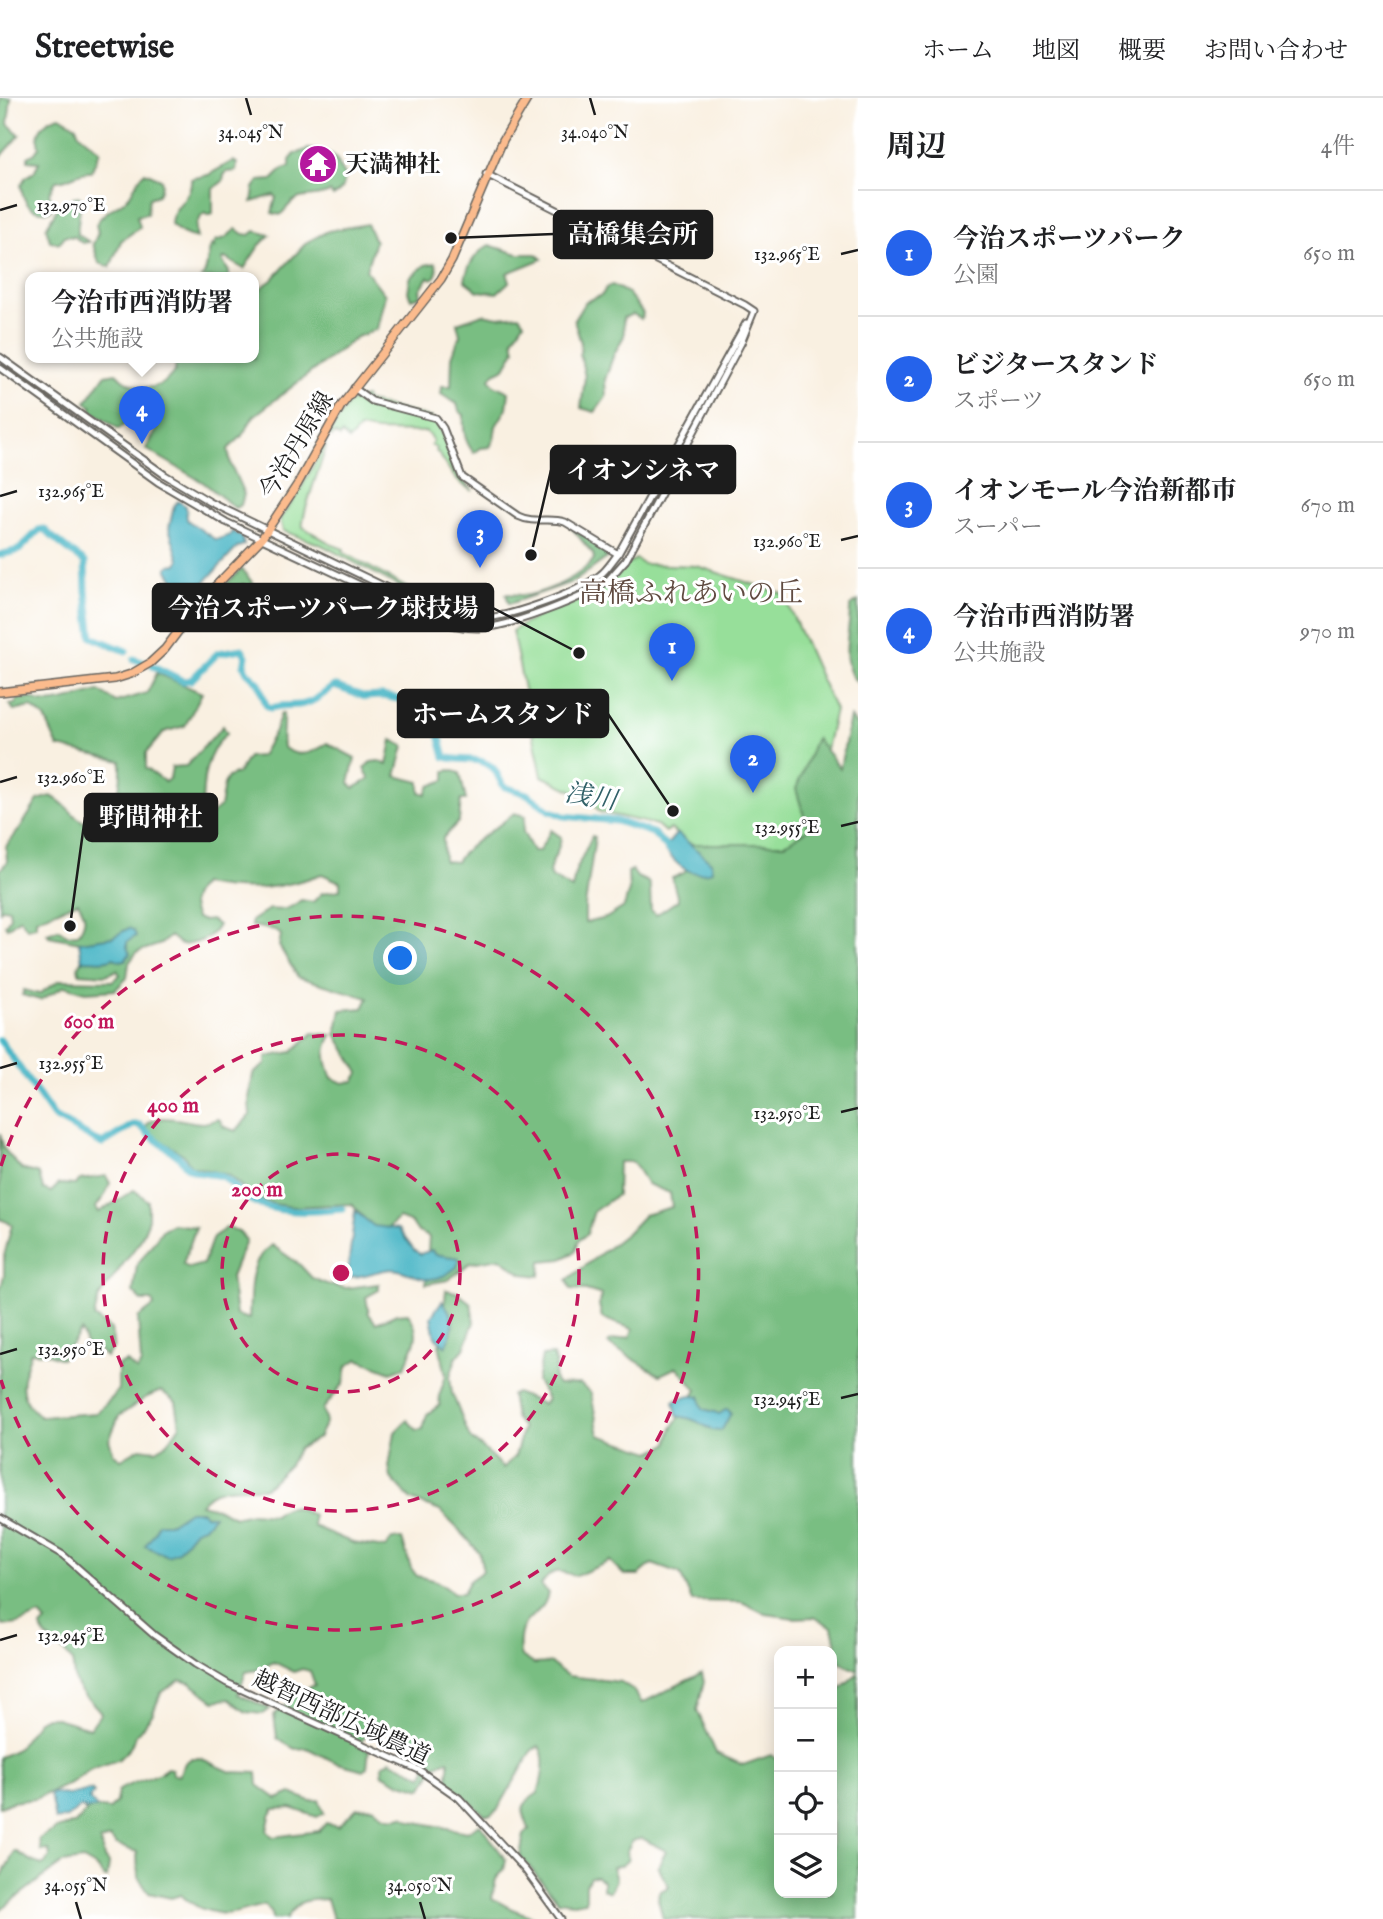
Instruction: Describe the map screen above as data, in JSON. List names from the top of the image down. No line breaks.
{"streets":{"main road":["今治丹原線"],"street":["越智西部広域農道"]},"districts":["高橋ふれあいの丘"],"water":["浅川"],"places":{"temple":["天満神社"],"other":["高橋集会所","イオンシネマ","今治スポーツパーク球技場","ホームスタンド","野間神社"]},"page":{"header":"Streetwise","nav":["ホーム","地図","概要","お問い合わせ"],"heading":["周辺","4件"],"list":[{"mark":"1","name":"今治スポーツパーク","note":"公園","value":"650 m"},{"mark":"2","name":"ビジタースタンド","note":"スポーツ","value":"650 m"},{"mark":"3","name":"イオンモール今治新都市","note":"スーパー","value":"670 m"},{"mark":"4","name":"今治市西消防署","note":"公共施設","value":"970 m"}],"popup":["今治市西消防署","公共施設"],"pins":["4","3","1","2"],"map_buttons":["+","−"]},"coordinates":["34.045°N","34.040°N","132.970°E","132.965°E","132.960°E","132.955°E","132.950°E","132.945°E","34.055°N","34.050°N"],"rings":["600 m","400 m","200 m"]}
